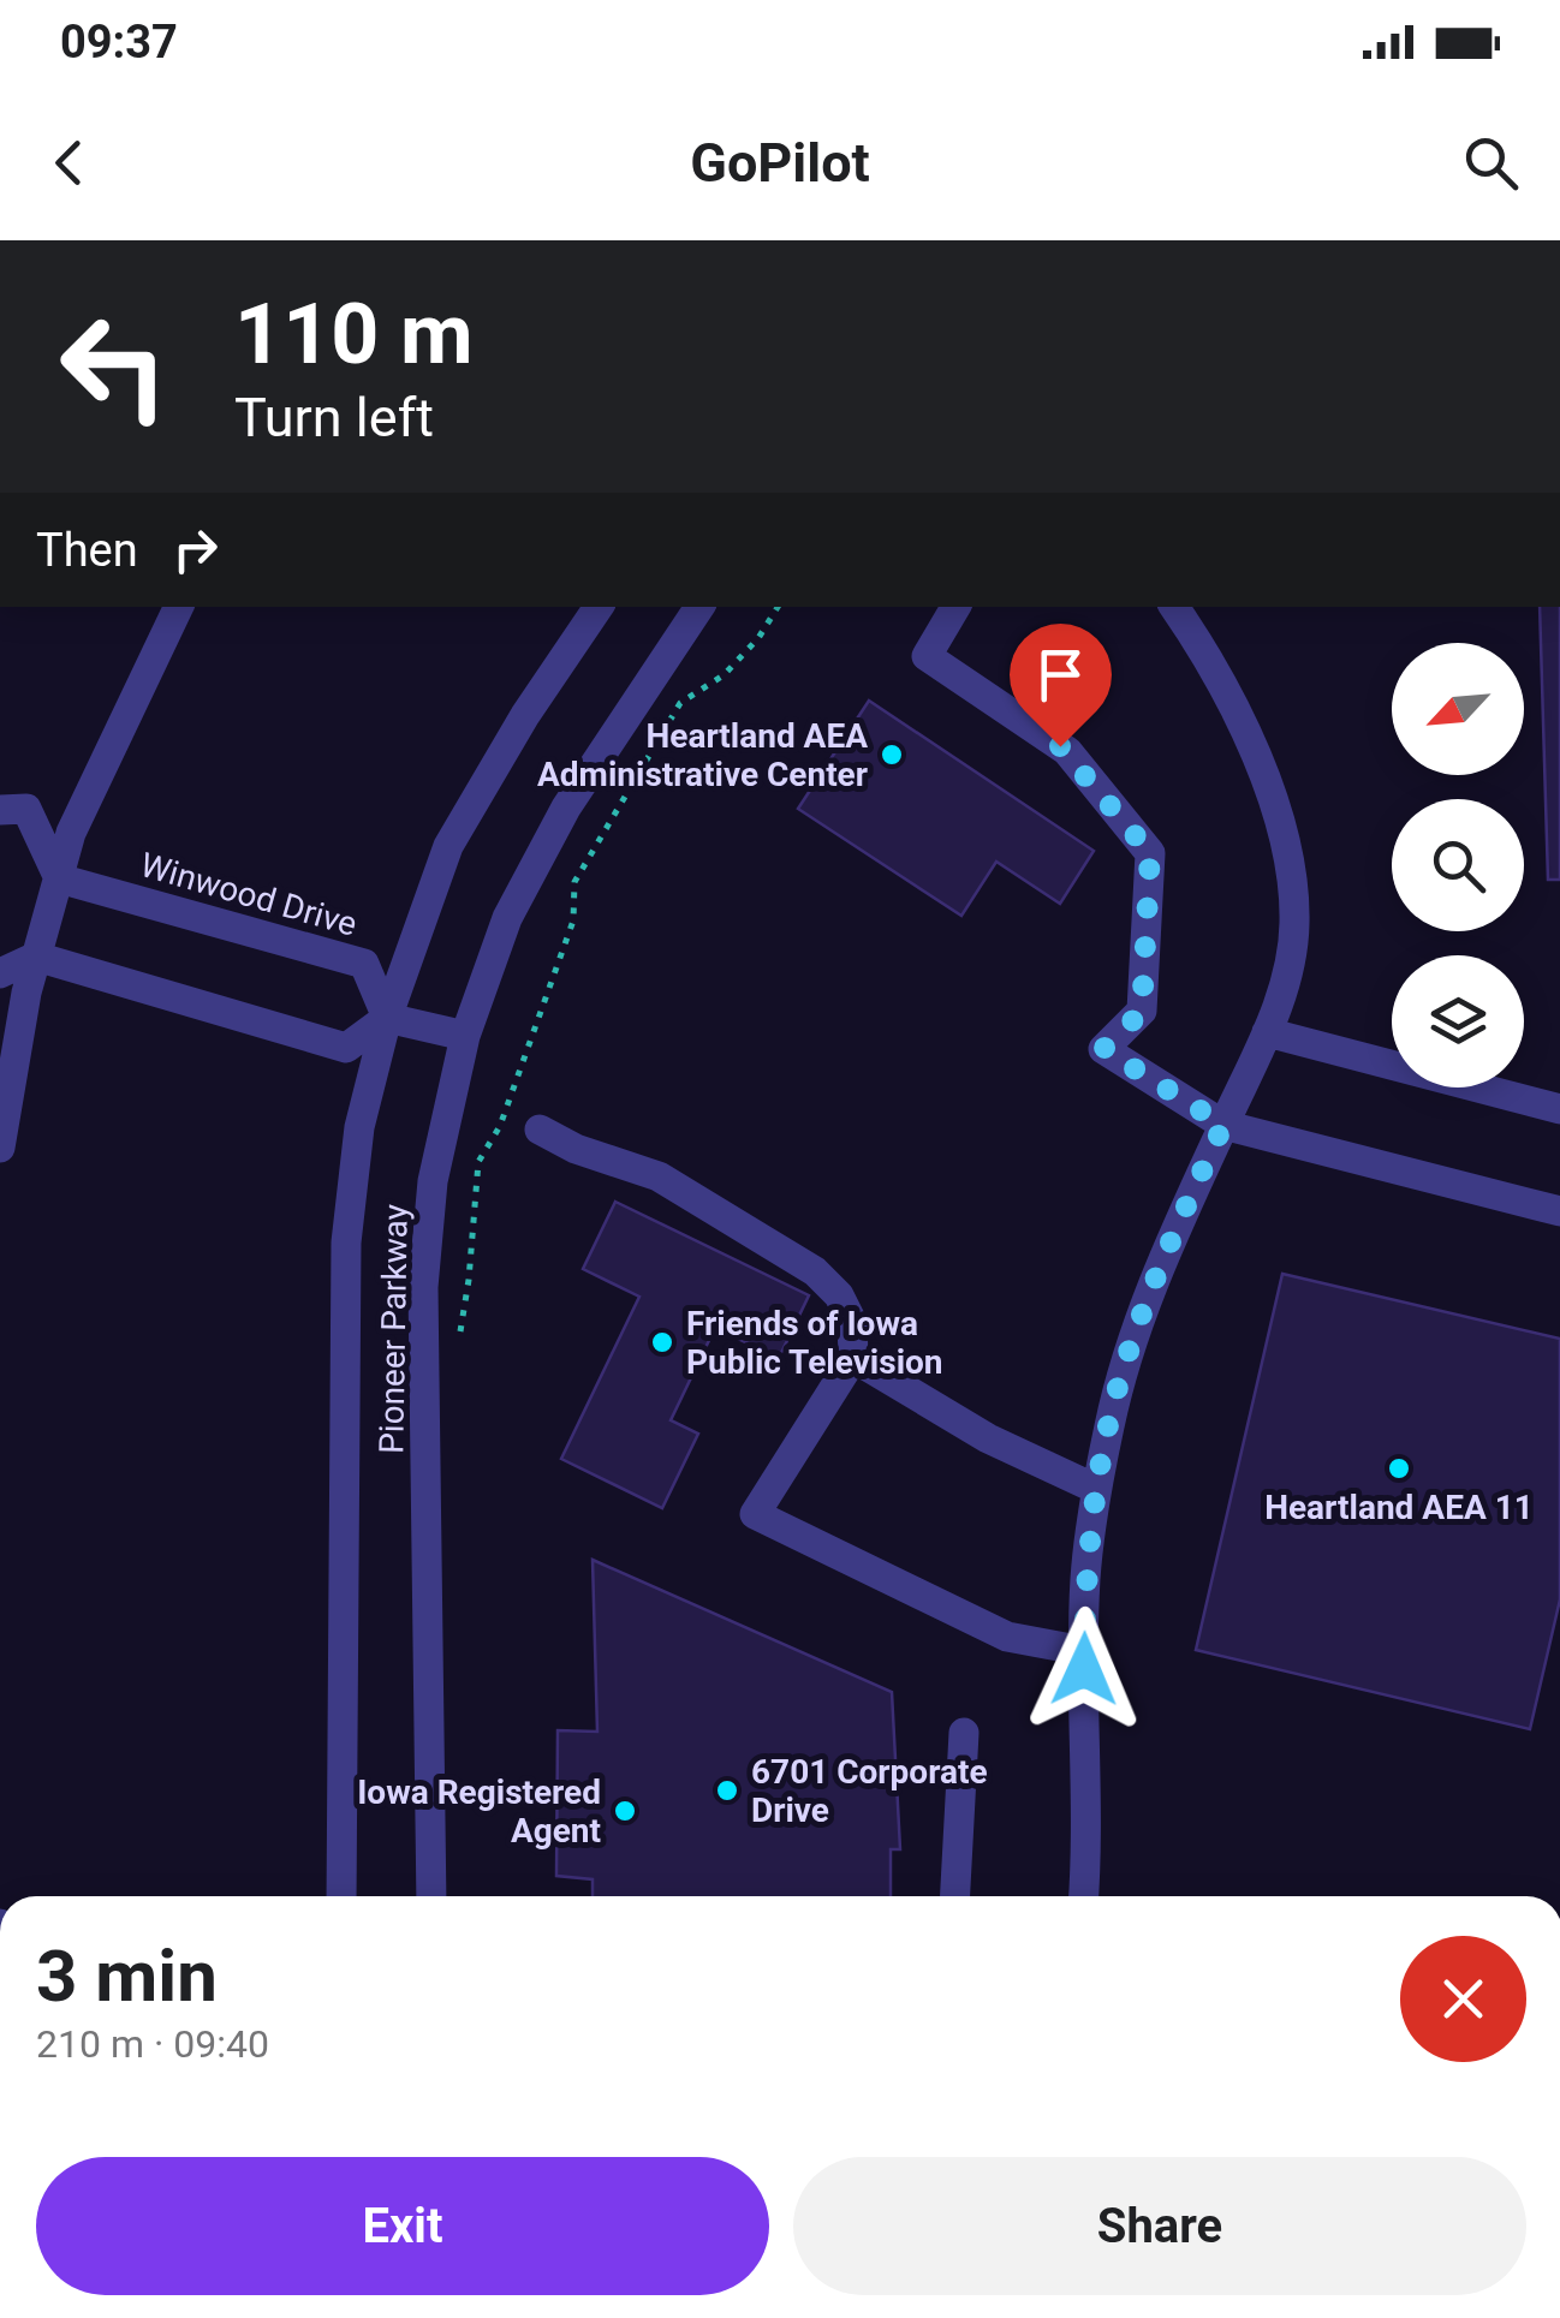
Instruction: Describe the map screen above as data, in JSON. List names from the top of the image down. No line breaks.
{"streets":{"street":["Winwood Drive","Pioneer Parkway"]},"crossings":[["Winwood Drive","Pioneer Parkway"]],"places":["Heartland AEA Administrative Center","Friends of Iowa Public Television","Heartland AEA 11","6701 Corporate Drive","Iowa Registered Agent"],"north":"bottom left","page":{"status":"09:37","header":"GoPilot","turn":["110 m","Turn left"],"then":"Then","heading":["3 min","210 m · 09:40"],"buttons":["Exit","Share"]}}
